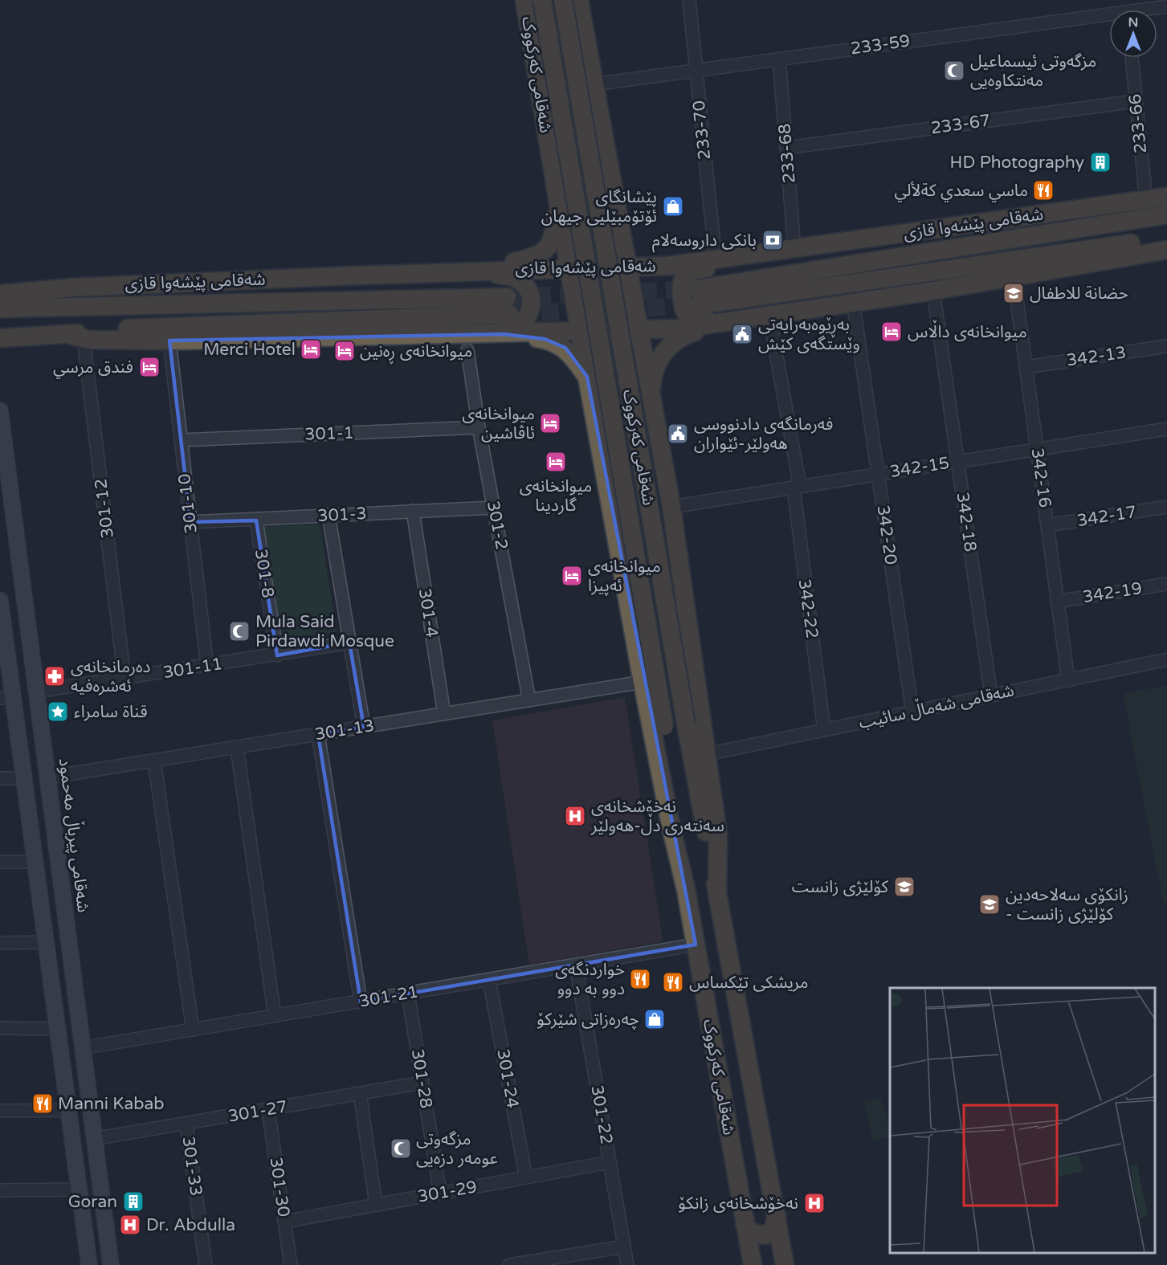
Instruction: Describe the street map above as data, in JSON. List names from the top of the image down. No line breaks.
{"streets":{"highway":["شەقامی کەرکووک","شەقامی پێشەوا قازی"],"main road":["شەقامی پیرباڵ مەحمود"],"street":["233-59","233-66","233-67","233-70","233-68","342-13","301-1","342-15","342-16","301-10","301-12","301-3","342-17","342-18","301-2","342-20","301-8","342-19","342-22","301-4","301-11","شەقامی شەماڵ سائیب","301-13","301-21","301-28","301-24","301-27","301-22","301-33","301-30","301-29"]},"crossings":[["233-59","233-70"],["233-59","233-68"],["شەقامی کەرکووک","شەقامی پێشەوا قازی"],["شەقامی کەرکووک","342-15"],["شەقامی کەرکووک","شەقامی شەماڵ سائیب"],["شەقامی کەرکووک","301-13"],["شەقامی کەرکووک","301-21"],["233-66","233-67"],["233-66","شەقامی پێشەوا قازی"],["233-67","233-68"],["233-70","شەقامی پێشەوا قازی"],["233-68","شەقامی پێشەوا قازی"],["شەقامی پێشەوا قازی","342-16"],["شەقامی پێشەوا قازی","301-10"],["شەقامی پێشەوا قازی","301-12"],["شەقامی پێشەوا قازی","342-18"],["شەقامی پێشەوا قازی","301-2"],["شەقامی پێشەوا قازی","342-20"],["شەقامی پێشەوا قازی","342-22"],["342-13","342-16"],["301-1","301-10"],["301-1","301-2"],["342-15","342-16"],["342-15","342-18"],["342-15","342-20"],["342-15","342-22"],["342-16","342-17"],["342-16","342-19"],["342-16","شەقامی شەماڵ سائیب"],["301-10","301-3"],["301-10","301-11"],["301-12","301-11"],["301-3","301-2"],["301-3","301-8"],["301-3","301-4"],["342-18","شەقامی شەماڵ سائیب"],["301-2","301-13"],["342-20","شەقامی شەماڵ سائیب"],["301-8","301-11"],["342-22","شەقامی شەماڵ سائیب"],["301-4","301-13"],["301-11","شەقامی پیرباڵ مەحمود"],["301-13","شەقامی پیرباڵ مەحمود"],["شەقامی پیرباڵ مەحمود","301-21"],["شەقامی پیرباڵ مەحمود","301-27"],["301-21","301-28"],["301-21","301-24"],["301-21","301-22"],["301-28","301-27"],["301-28","301-29"],["301-24","301-29"],["301-27","301-33"],["301-27","301-30"],["301-22","301-29"],["301-30","301-29"]],"places":{"mosque":["مزگەوتی ئیسماعیل مەنتکاوەیی","Mula Said Pirdawdi Mosque","مزگەوتی عومەر دزەیی"],"building":["HD Photography","Goran"],"restaurant":["ماسي سعدي كةلألي","خواردنگەی دوو بە دوو","مریشکی تێکساس","Manni Kabab"],"shop":["پێشانگای ئۆتۆمبێلیی جیھان","چەرەزاتی شێرکۆ"],"bank":["بانکی داروسەلام"],"school or university":["حضانة للاطفال","کۆلێژی زانست","زانکۆی سەلاحەدین - کۆلێژی زانست"],"hotel":["میوانخانەی داڵاس","Merci Hotel","میوانخانەی ڕەنین","فندق مرسي","میوانخانەی ئاڤاشین","میوانخانەی گاردینا","میوانخانەی ئەپیزا"],"public building":["بەڕێوەبەرایەتی وێستگەی کێش","فه‌رمانگه‌ی دادنووسی هه‌ولێر-ئێواران"],"pharmacy":["دەرمانخانەی ئەشرەفیە"],"place":["قناة سامراء"],"hospital":["نەخۆشخانەی سەنتەری دڵ-هەولێر","نەخۆشخانەی زانکۆ","Dr. Abdulla"]},"north":"top"}
